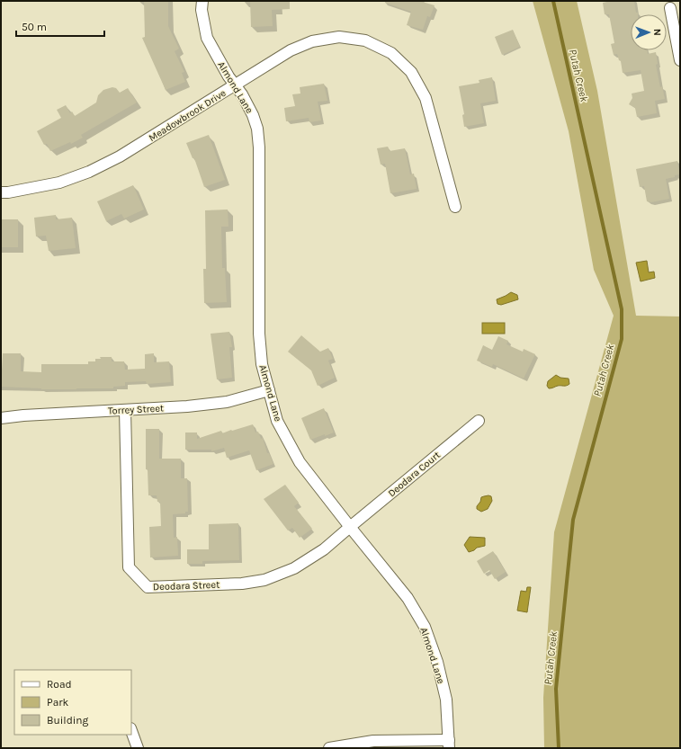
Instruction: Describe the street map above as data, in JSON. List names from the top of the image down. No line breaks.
{"streets":{"street":["Almond Lane","Meadowbrook Drive","Torrey Street","Deodara Court","Deodara Street"]},"crossings":[["Almond Lane","Meadowbrook Drive"],["Almond Lane","Torrey Street"],["Almond Lane","Deodara Court"],["Almond Lane","Deodara Street"],["Torrey Street","Deodara Street"],["Deodara Court","Deodara Street"]],"water":["Putah Creek"],"legend":["Road","Park","Building"],"scale_bar":"50 m","north":"right"}
